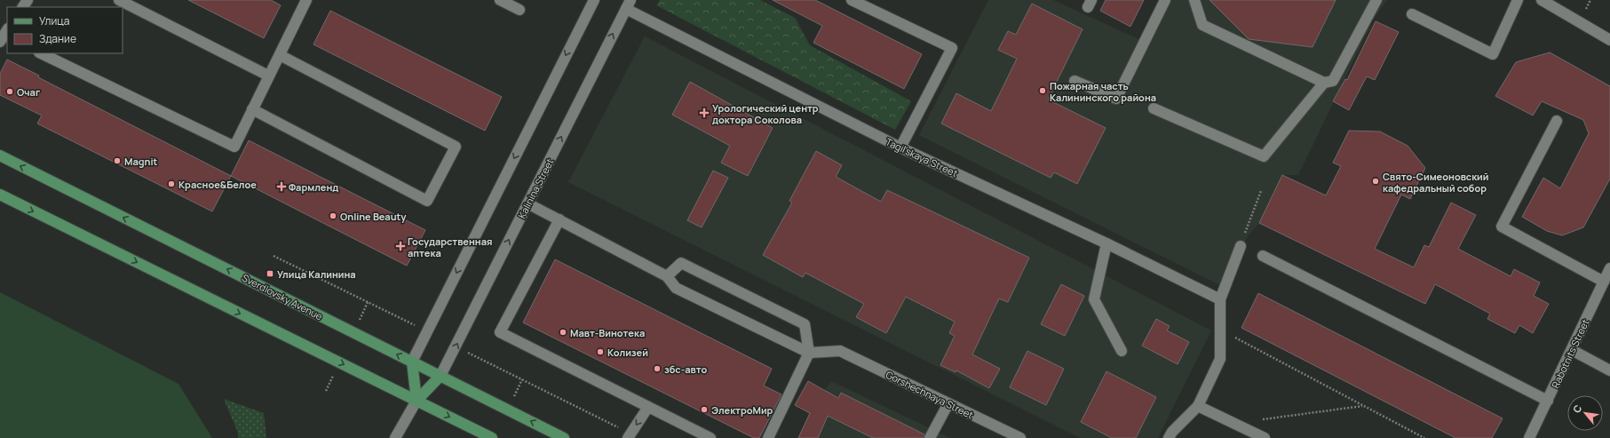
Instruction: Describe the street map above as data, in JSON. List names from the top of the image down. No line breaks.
{"streets":{"main road":["Sverdlovsky Avenue"],"street":["Tagil'skaya Street","Kalinina Street","Rabotnits Street","Gorshechnaya Street"]},"crossings":[["Tagil'skaya Street","Kalinina Street"],["Kalinina Street","Sverdlovsky Avenue"]],"places":{"other":["Пожарная часть Калининского района","Очаг","Magnit","Свято-Симеоновский кафедральный собор","Красное&Белое","Online Beauty","Мавт-Винотека","Колизей","збс-авто","ЭлектроМир"],"health":["Урологический центр доктора Соколова","Фармленд","Государственная аптека"],"transit":["Улица Калинина"]},"legend":["Улица","Здание"],"north":"top left"}
